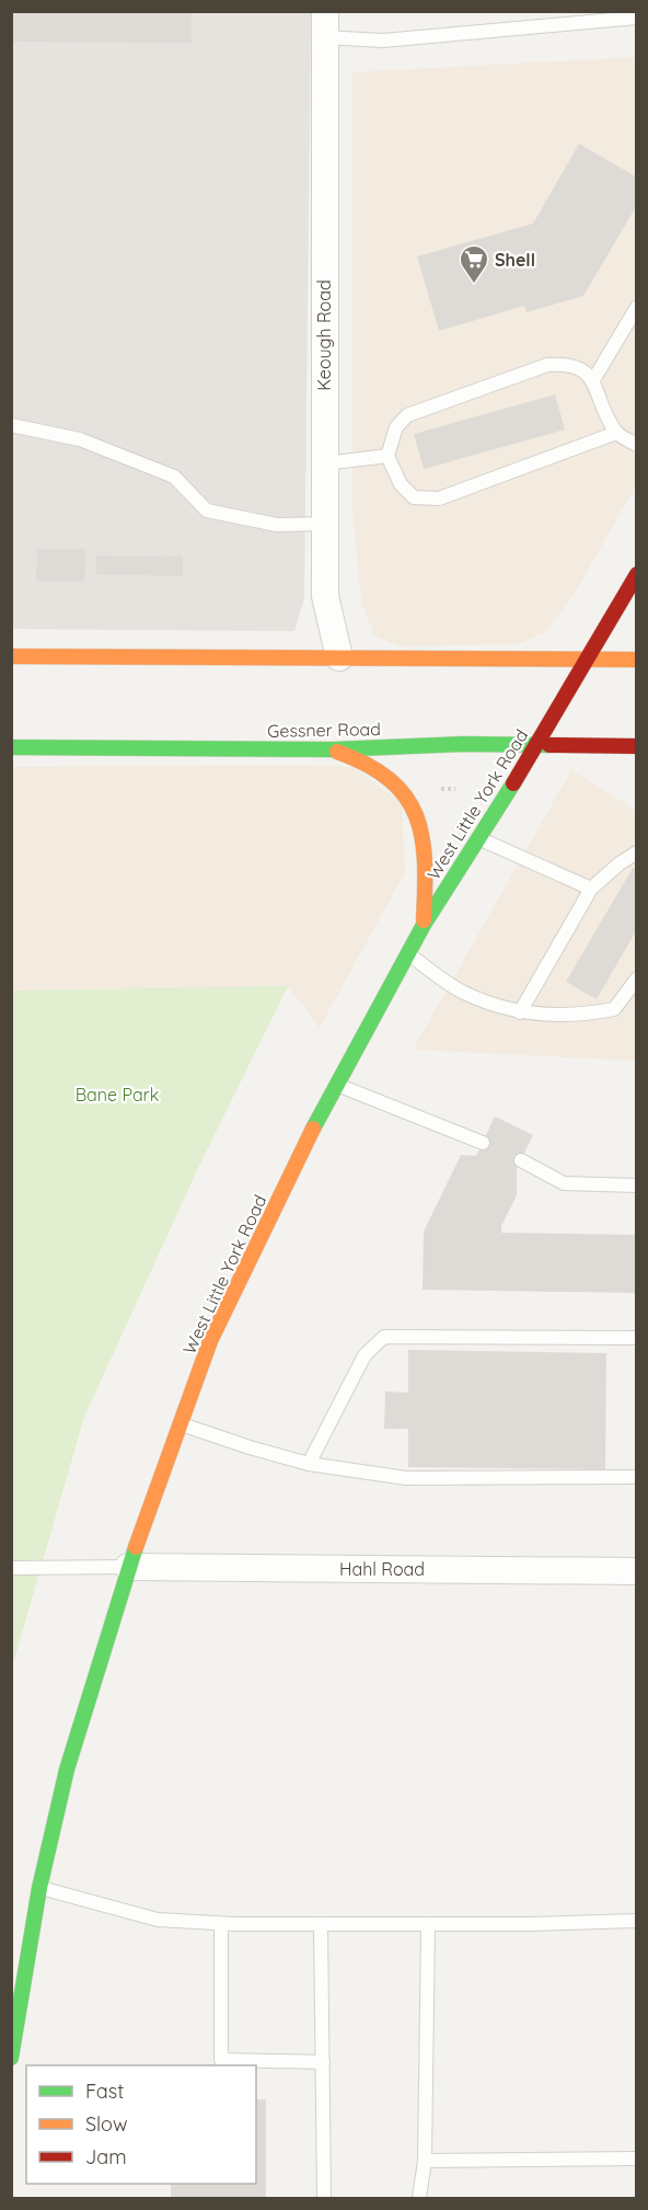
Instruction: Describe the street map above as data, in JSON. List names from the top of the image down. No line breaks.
{"streets":{"main road":["Gessner Road","West Little York Road"],"street":["Keough Road","Hahl Road"]},"crossings":[["Gessner Road","West Little York Road"],["West Little York Road","Hahl Road"]],"parks":["Bane Park"],"places":{"supermarket":["Shell"]},"legend":["Fast","Slow","Jam"]}
